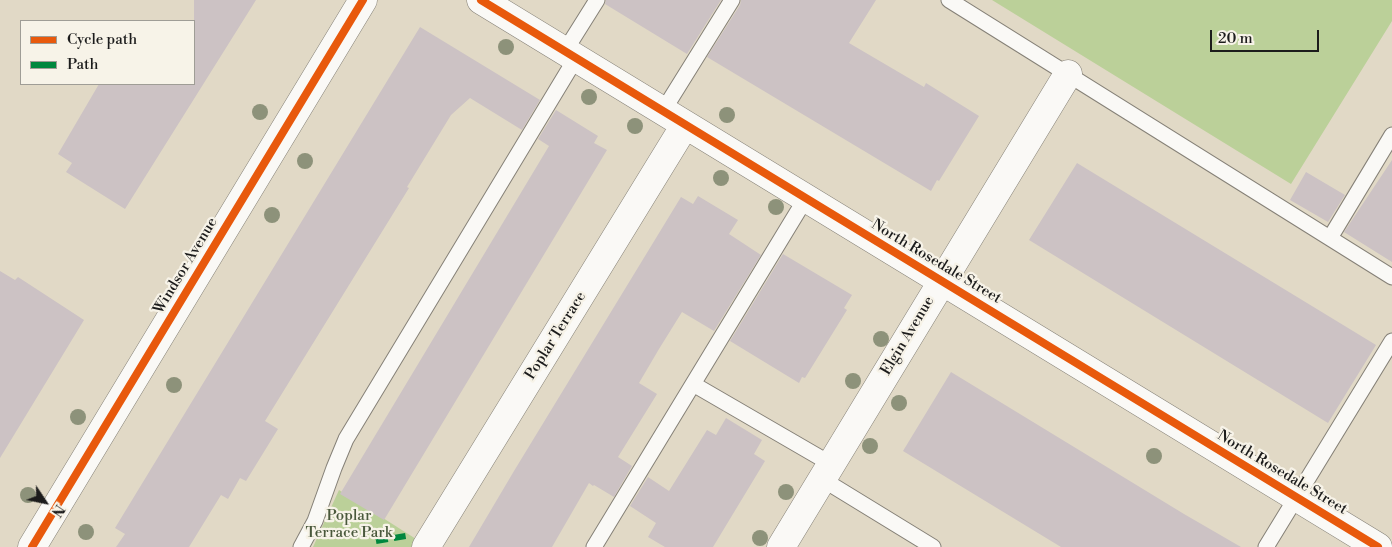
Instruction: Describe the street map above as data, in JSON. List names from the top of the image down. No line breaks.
{"streets":{"street":["North Rosedale Street","Windsor Avenue","Poplar Terrace","Elgin Avenue"]},"crossings":[["North Rosedale Street","Poplar Terrace"],["North Rosedale Street","Elgin Avenue"]],"parks":["Poplar Terrace Park"],"legend":["Cycle path","Path"],"scale_bar":"20 m","north":"bottom right"}
